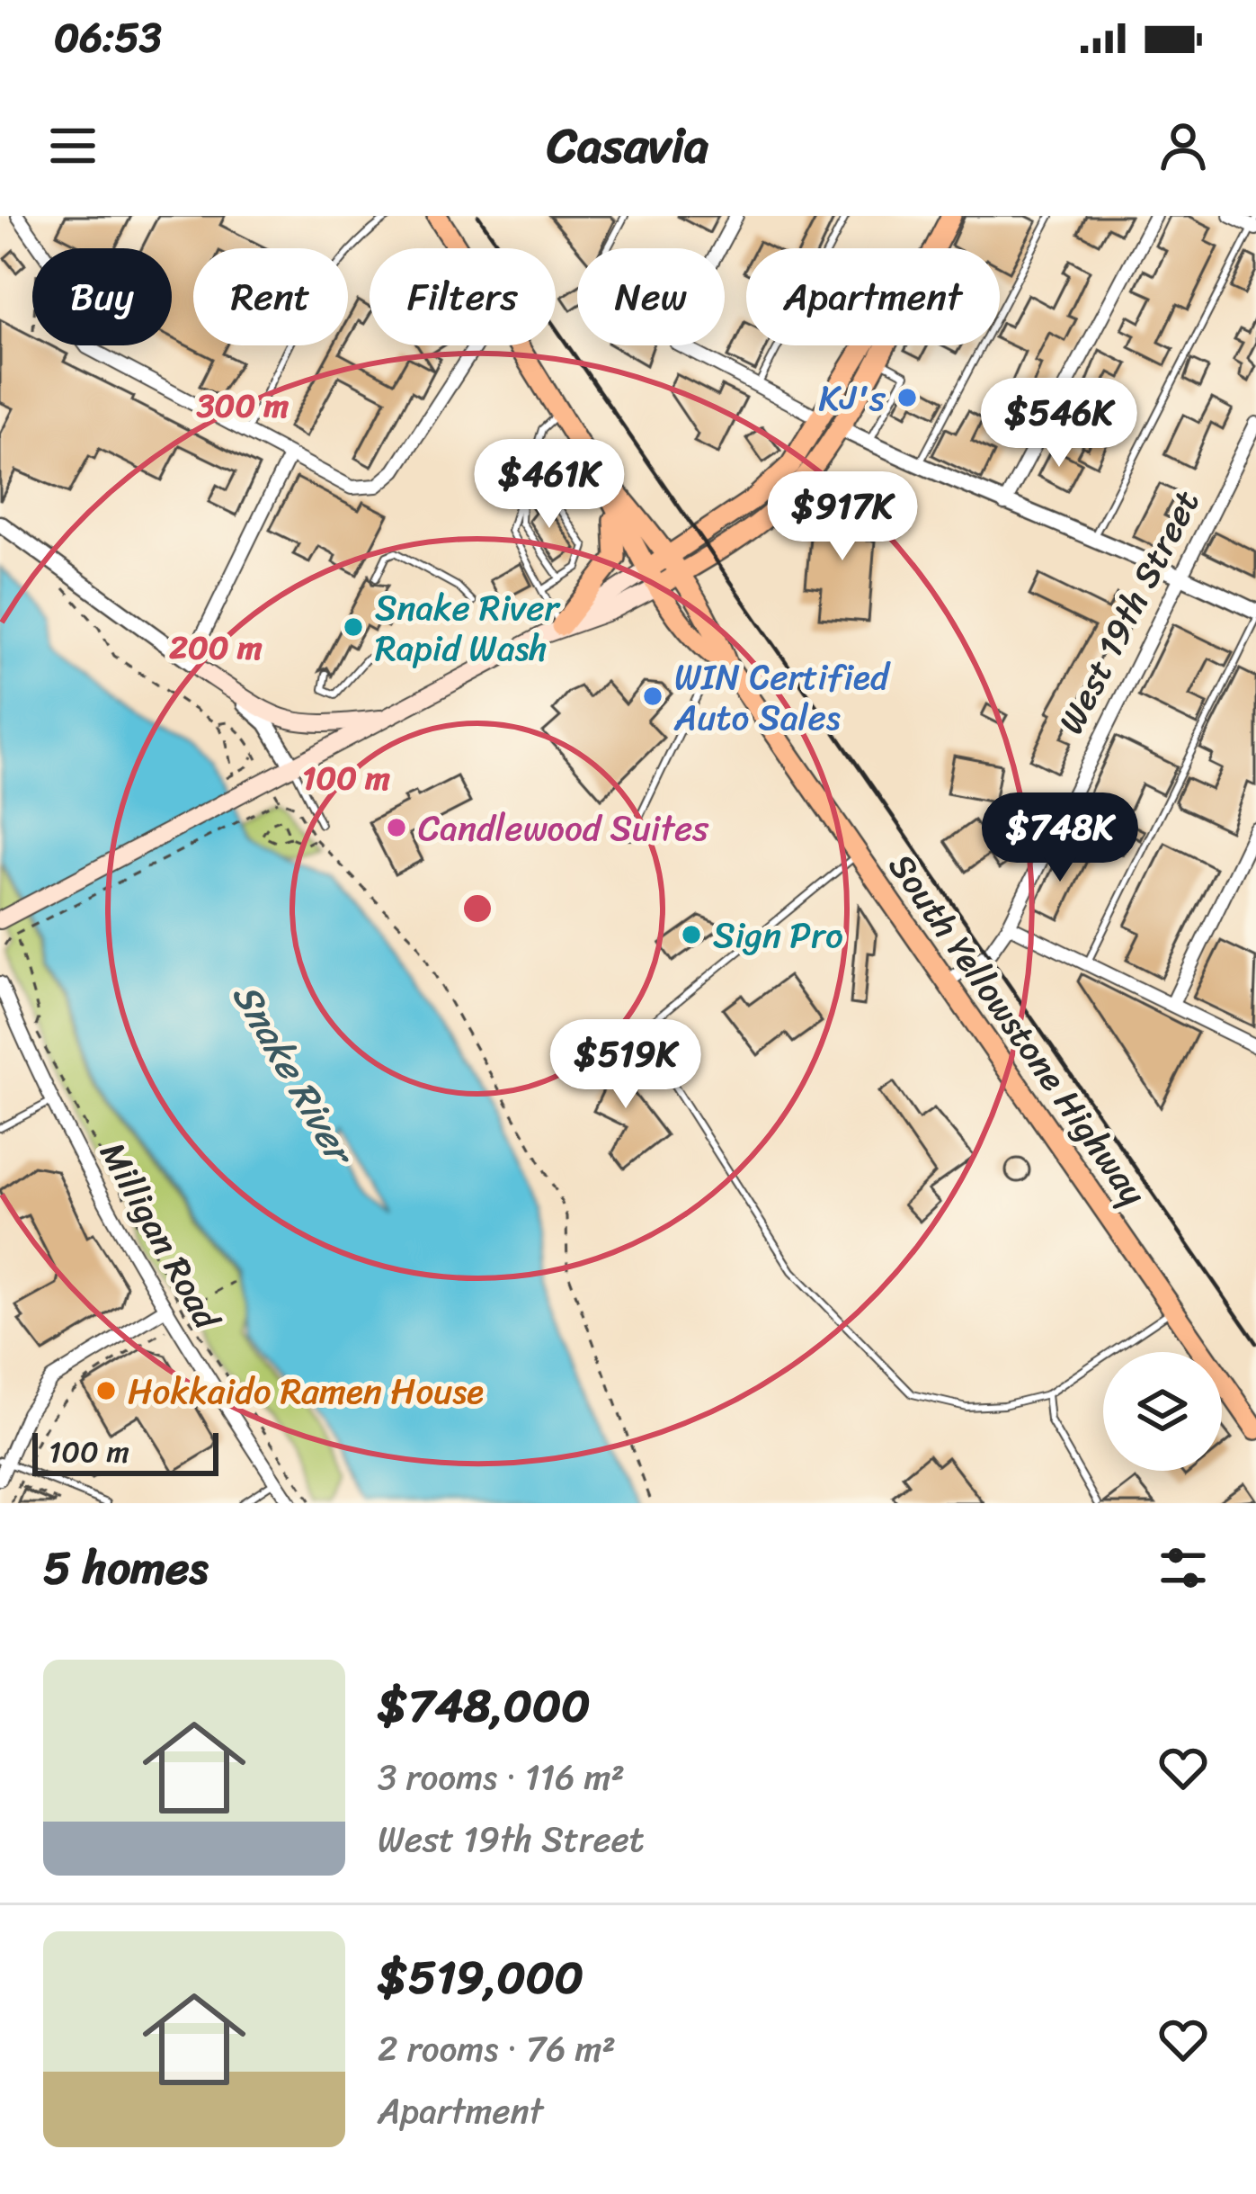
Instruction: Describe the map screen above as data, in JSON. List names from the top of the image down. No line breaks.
{"streets":{"main road":["South Yellowstone Highway"],"street":["West 19th Street","Milligan Road"]},"crossings":[["West 19th Street","South Yellowstone Highway"]],"water":["Snake River"],"places":["KJ's","Snake River Rapid Wash","WIN Certified Auto Sales","Candlewood Suites","Sign Pro","Hokkaido Ramen House"],"scale_bar":"100 m","page":{"status":"06:53","header":"Casavia","chip":["Buy","Rent","Filters","New","Apartment"],"price":["$546K","$461K","$917K","$748K","$519K"],"scale":"100 m","heading":"5 homes","list":[{"name":"$748,000","note":"3 rooms · 116 m² · West 19th Street"},{"name":"$519,000","note":"2 rooms · 76 m² · Apartment"}]},"rings":["300 m","200 m","100 m"]}
